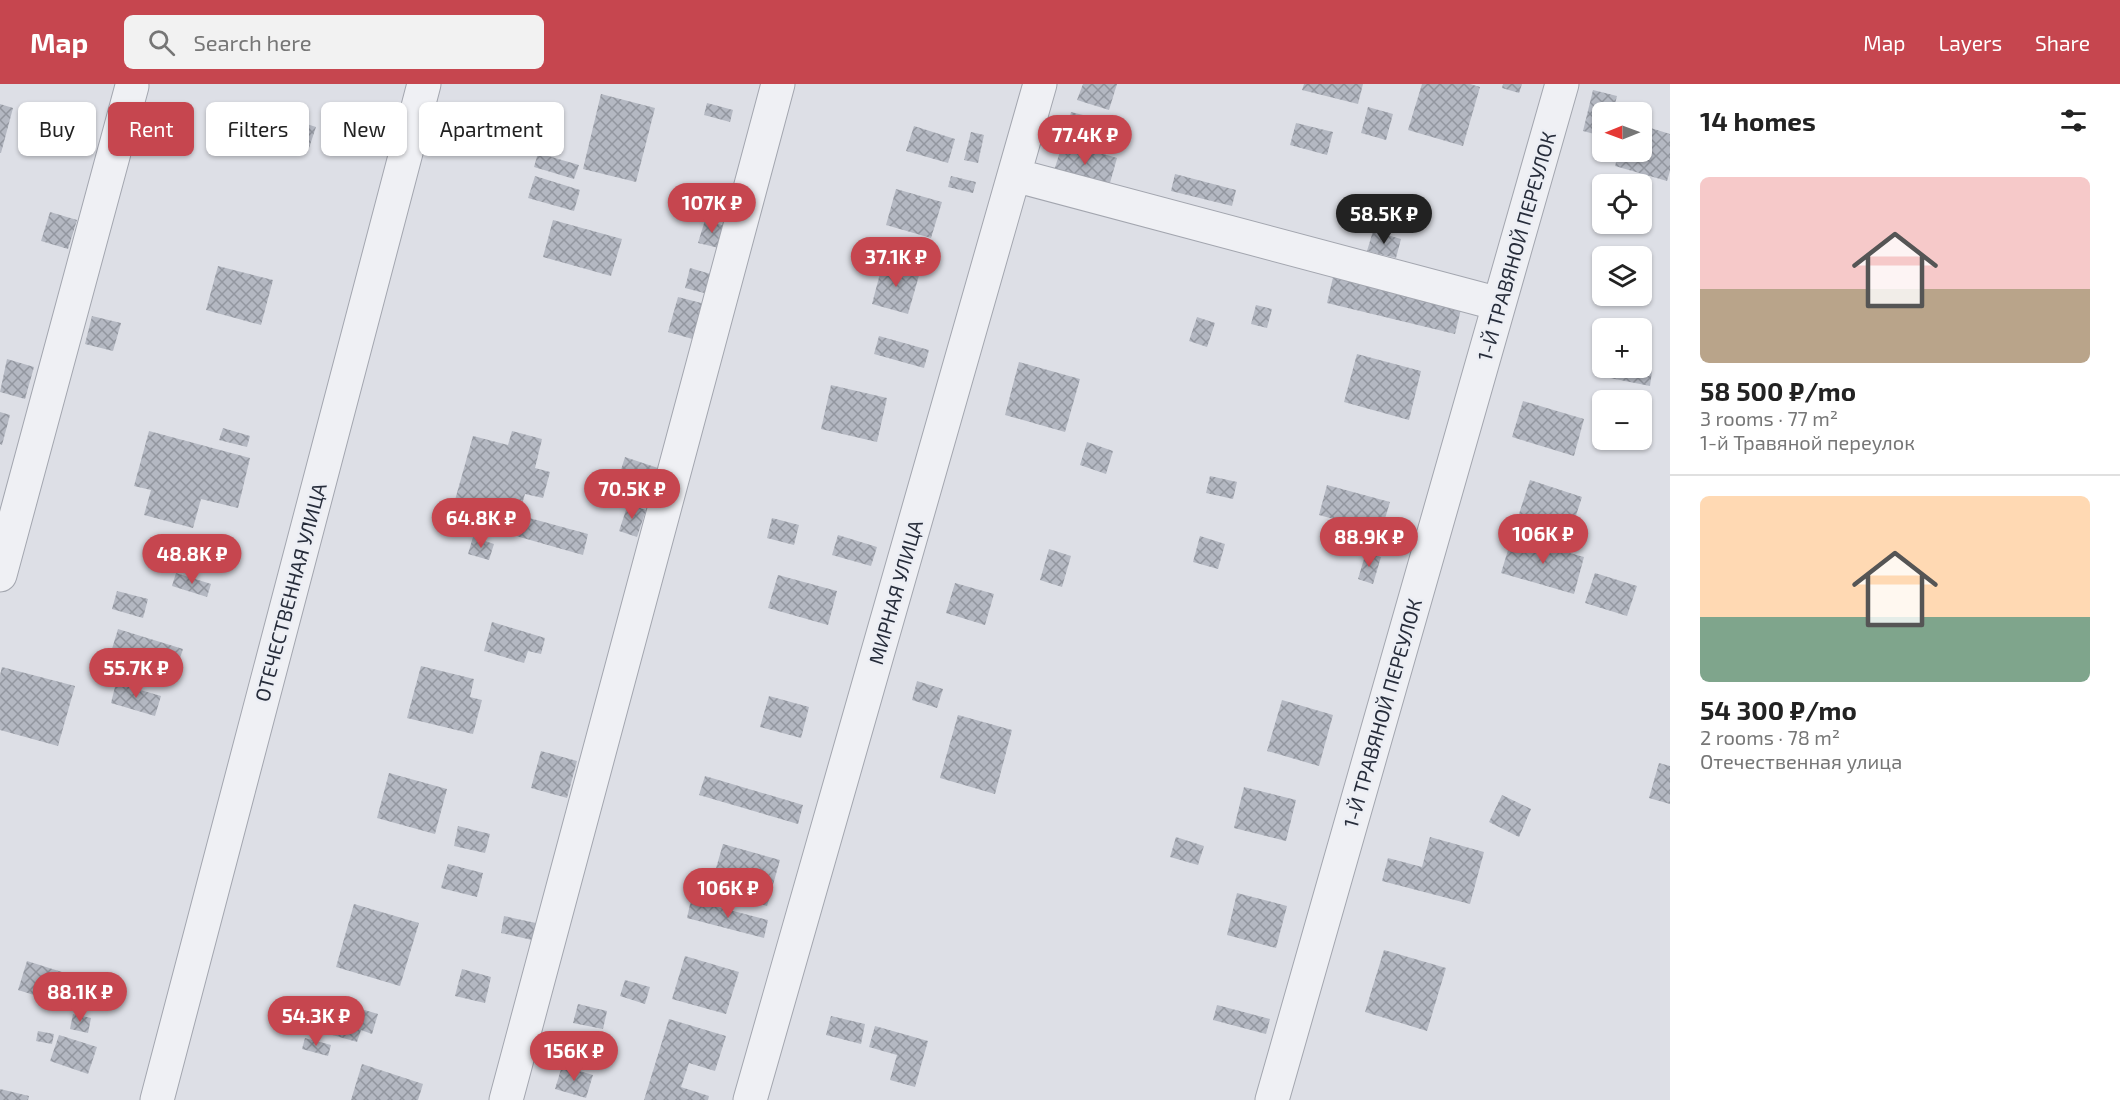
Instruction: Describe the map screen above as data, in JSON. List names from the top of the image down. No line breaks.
{"streets":{"street":["1-Й ТРАВЯНОЙ ПЕРЕУЛОК","ОТЕЧЕСТВЕННАЯ УЛИЦА","МИРНАЯ УЛИЦА"]},"north":"left","page":{"header":"Map","search":"Search here","nav":["Map","Layers","Share"],"heading":"14 homes","map_buttons":["+","−"],"chip":["Buy","Rent","Filters","New","Apartment"],"price":["77.4K ₽","107K ₽","58.5K ₽","37.1K ₽","70.5K ₽","64.8K ₽","106K ₽","88.9K ₽","48.8K ₽","55.7K ₽","106K ₽","88.1K ₽","54.3K ₽","156K ₽"],"list":[{"name":"58 500 ₽/mo","note":"3 rooms · 77 m² · 1-й Травяной переулок"},{"name":"54 300 ₽/mo","note":"2 rooms · 78 m² · Отечественная улица"}]}}
